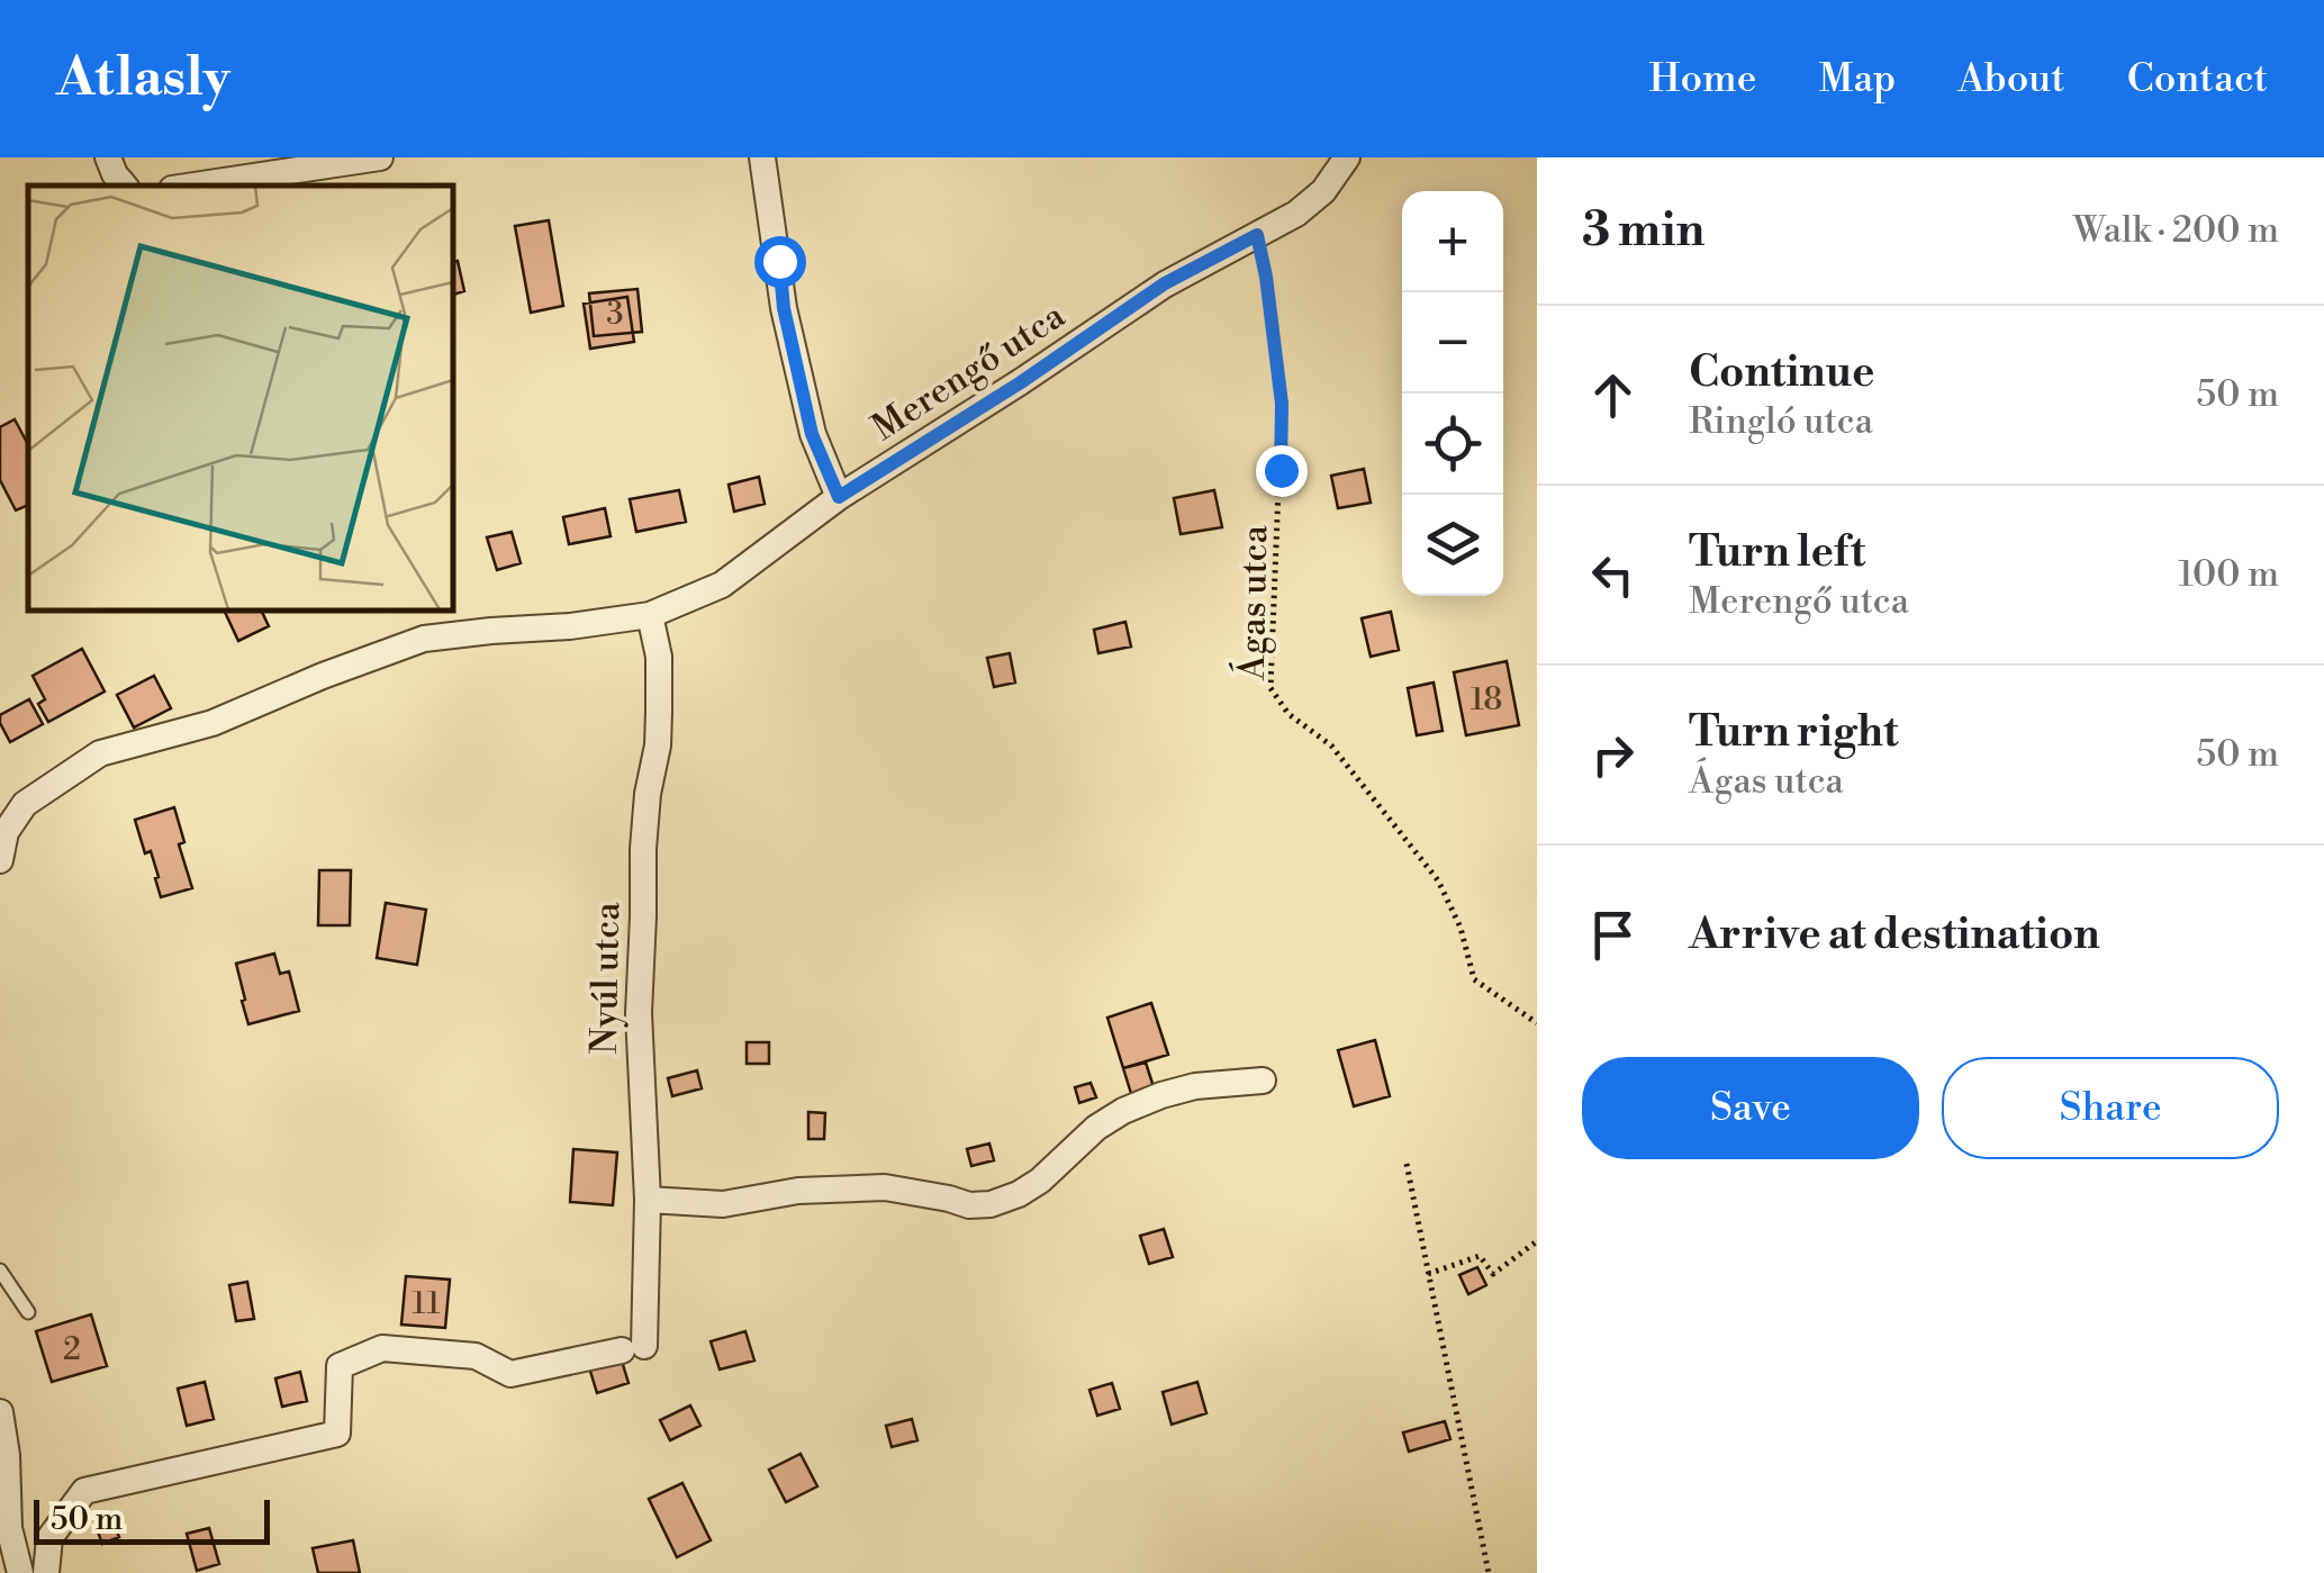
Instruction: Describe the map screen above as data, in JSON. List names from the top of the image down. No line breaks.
{"streets":{"street":["Merengő utca","Nyúl utca"],"path":["Ágas utca"]},"crossings":[["Merengő utca","Ágas utca"],["Merengő utca","Nyúl utca"]],"house_numbers":["3","18","11","2"],"scale_bar":"50 m","page":{"header":"Atlasly","nav":["Home","Map","About","Contact"],"heading":["3 min","Walk · 200 m"],"map_buttons":["+","−"],"list":[["Continue","Ringló utca","50 m"],["Turn left","Merengő utca","100 m"],["Turn right","Ágas utca","50 m"],"Arrive at destination"],"buttons":["Save","Share"],"scale":"50 m"}}
